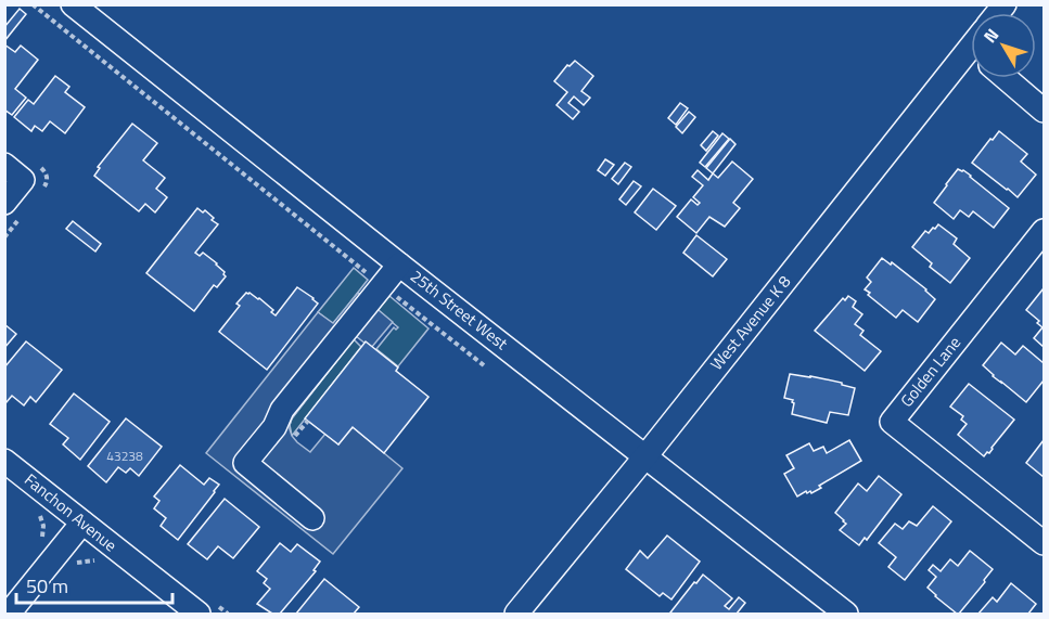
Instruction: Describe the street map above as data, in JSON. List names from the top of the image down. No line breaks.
{"streets":{"street":["25th Street West","West Avenue K 8","Golden Lane","Fanchon Avenue"]},"crossings":[["25th Street West","West Avenue K 8"]],"house_numbers":["43238"],"scale_bar":"50 m","north":"top left"}
